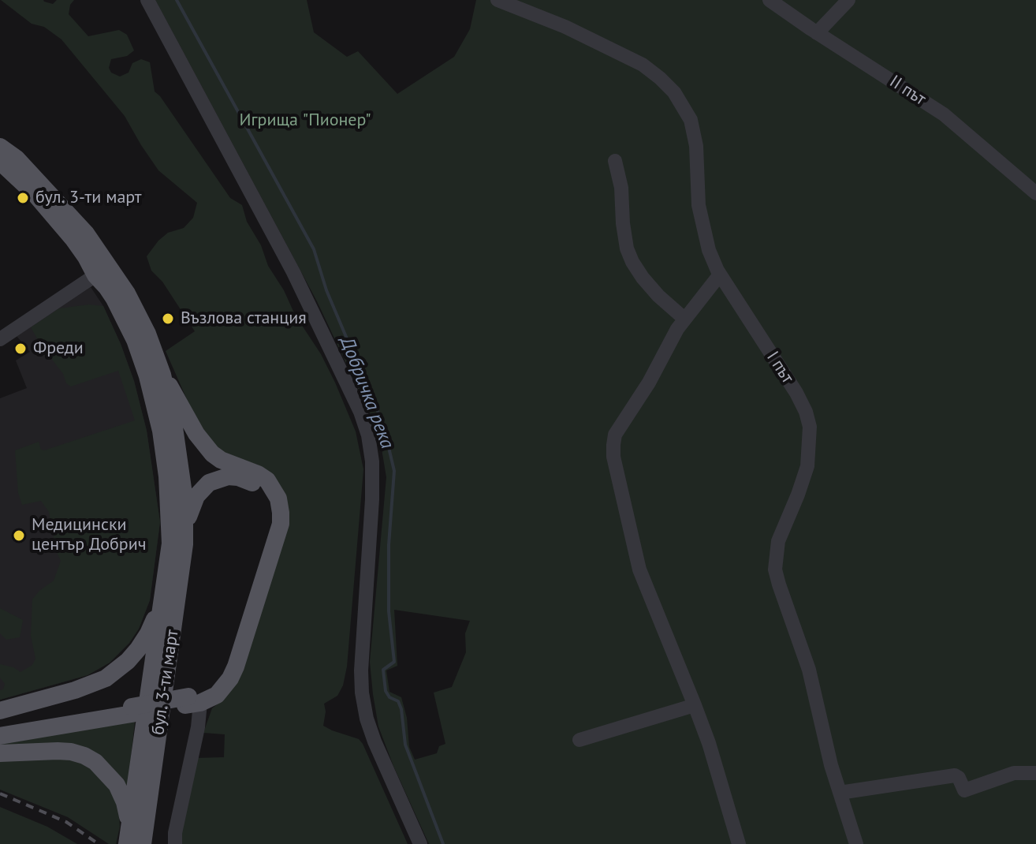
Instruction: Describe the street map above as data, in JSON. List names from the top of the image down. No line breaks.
{"streets":{"main road":["бул. 3-ти март"],"street":["ІІ път","І път"]},"water":["Добричка река"],"parks":["Игрища \"Пионер\""],"places":["бул. 3-ти март","Възлова станция","Фреди","Медицински център Добрич"]}
